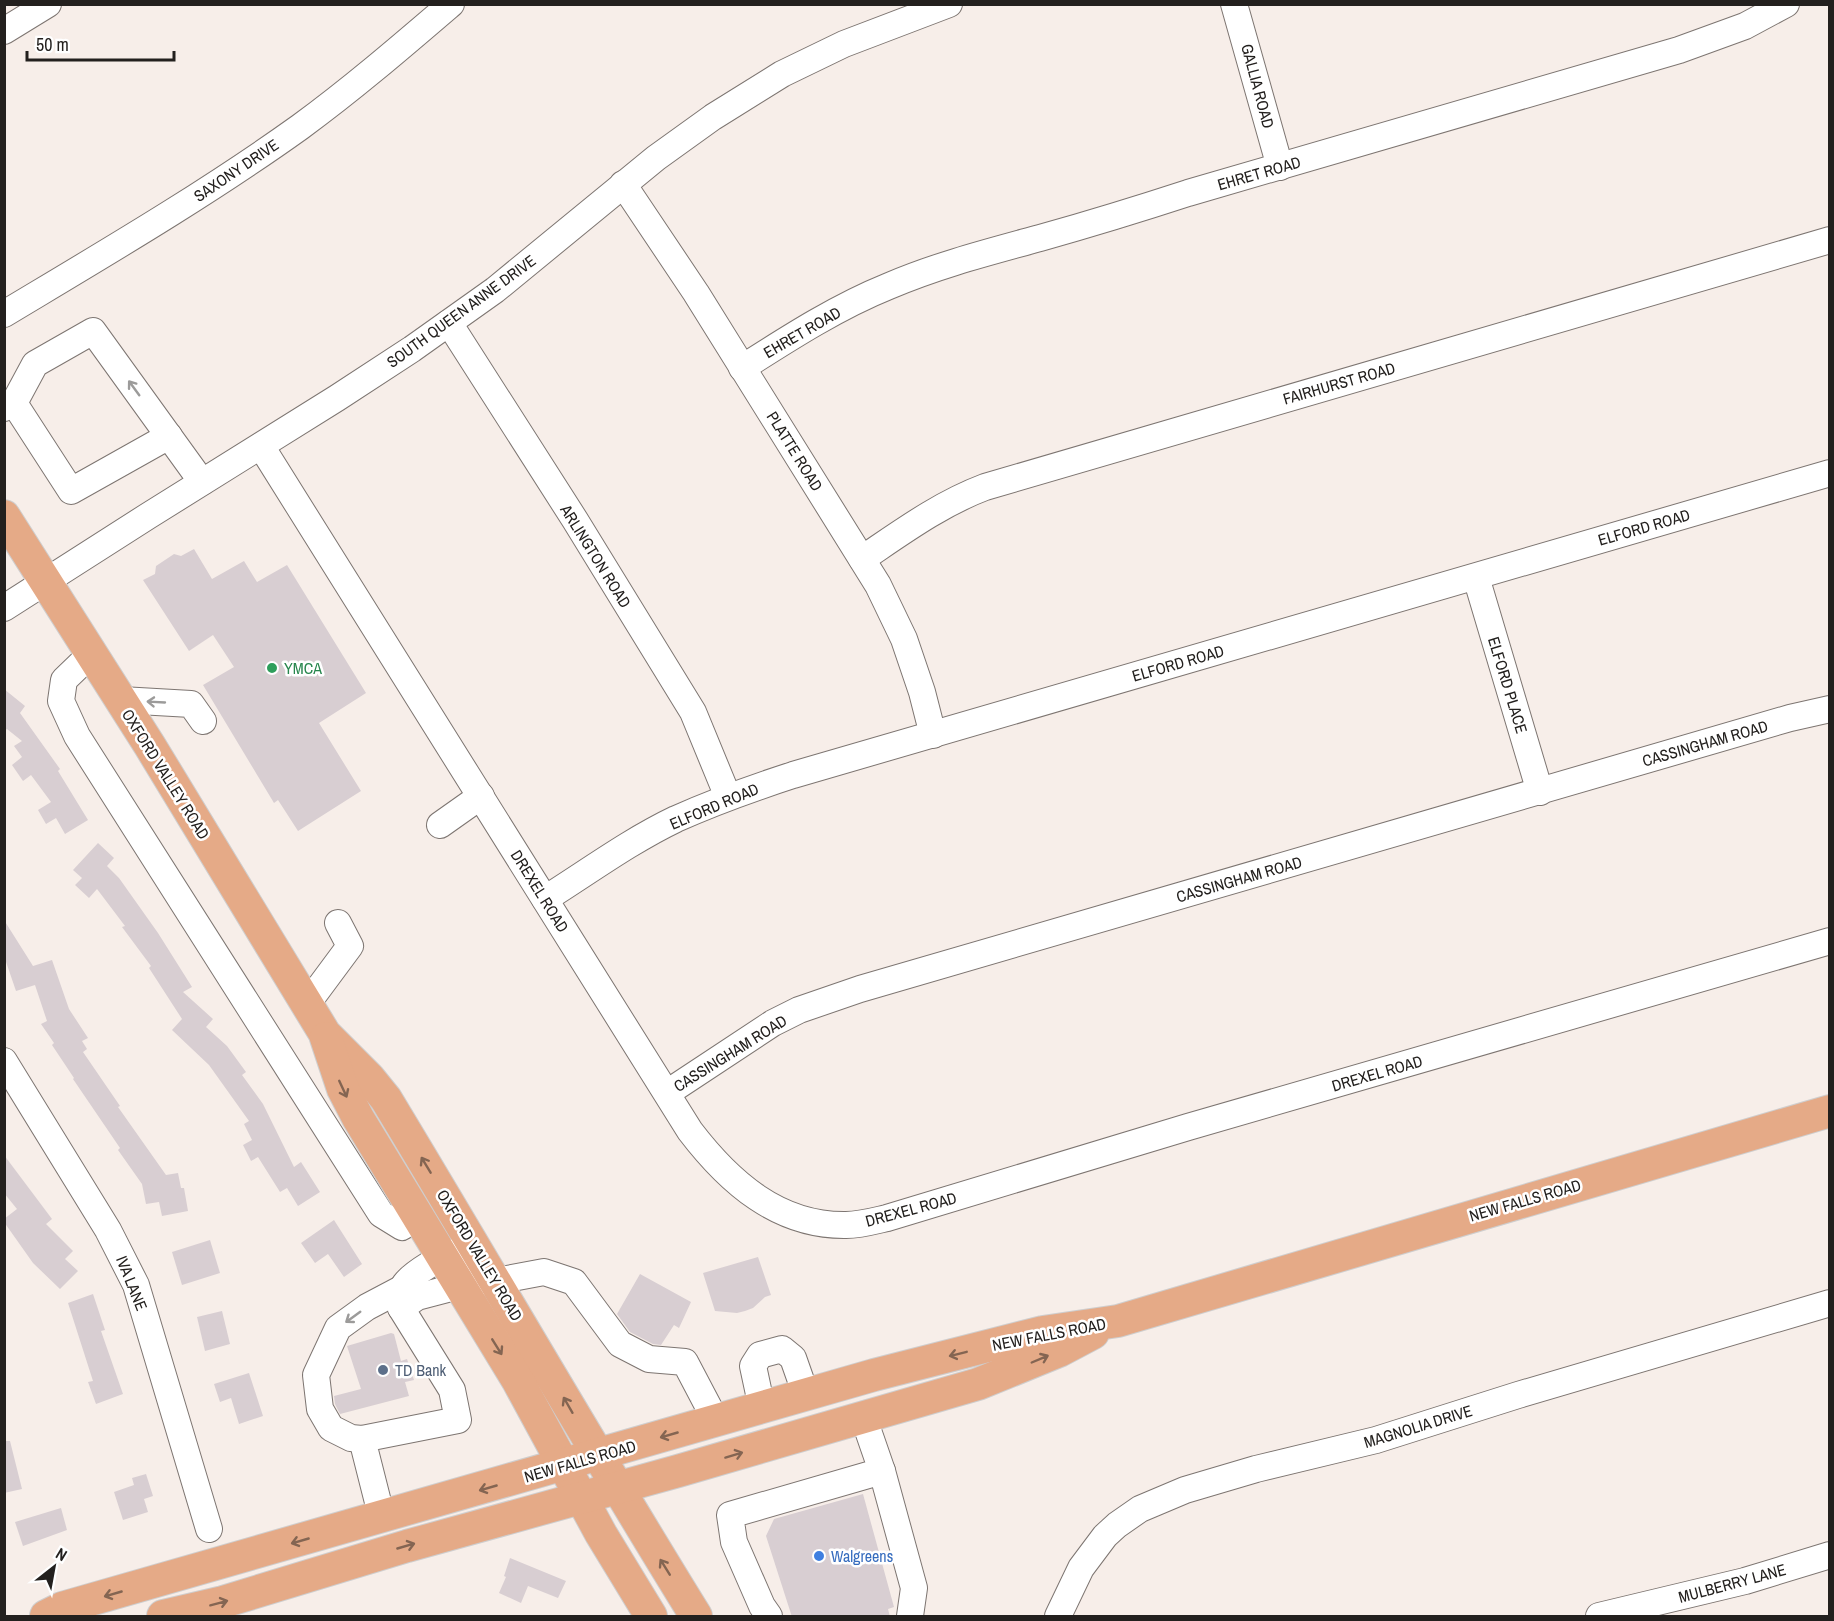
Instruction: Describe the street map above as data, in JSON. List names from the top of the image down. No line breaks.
{"streets":{"main road":["OXFORD VALLEY ROAD","NEW FALLS ROAD"],"street":["GALLIA ROAD","SAXONY DRIVE","EHRET ROAD","SOUTH QUEEN ANNE DRIVE","FAIRHURST ROAD","PLATTE ROAD","ELFORD ROAD","ARLINGTON ROAD","ELFORD PLACE","CASSINGHAM ROAD","DREXEL ROAD","IVA LANE","MAGNOLIA DRIVE","MULBERRY LANE"]},"crossings":[["GALLIA ROAD","EHRET ROAD"],["EHRET ROAD","PLATTE ROAD"],["SOUTH QUEEN ANNE DRIVE","PLATTE ROAD"],["SOUTH QUEEN ANNE DRIVE","ARLINGTON ROAD"],["SOUTH QUEEN ANNE DRIVE","OXFORD VALLEY ROAD"],["SOUTH QUEEN ANNE DRIVE","DREXEL ROAD"],["FAIRHURST ROAD","PLATTE ROAD"],["PLATTE ROAD","ELFORD ROAD"],["ELFORD ROAD","ARLINGTON ROAD"],["ELFORD ROAD","ELFORD PLACE"],["ELFORD ROAD","DREXEL ROAD"],["ELFORD PLACE","CASSINGHAM ROAD"],["CASSINGHAM ROAD","DREXEL ROAD"],["OXFORD VALLEY ROAD","NEW FALLS ROAD"]],"places":["YMCA","TD Bank","Walgreens"],"scale_bar":"50 m","north":"top right"}
